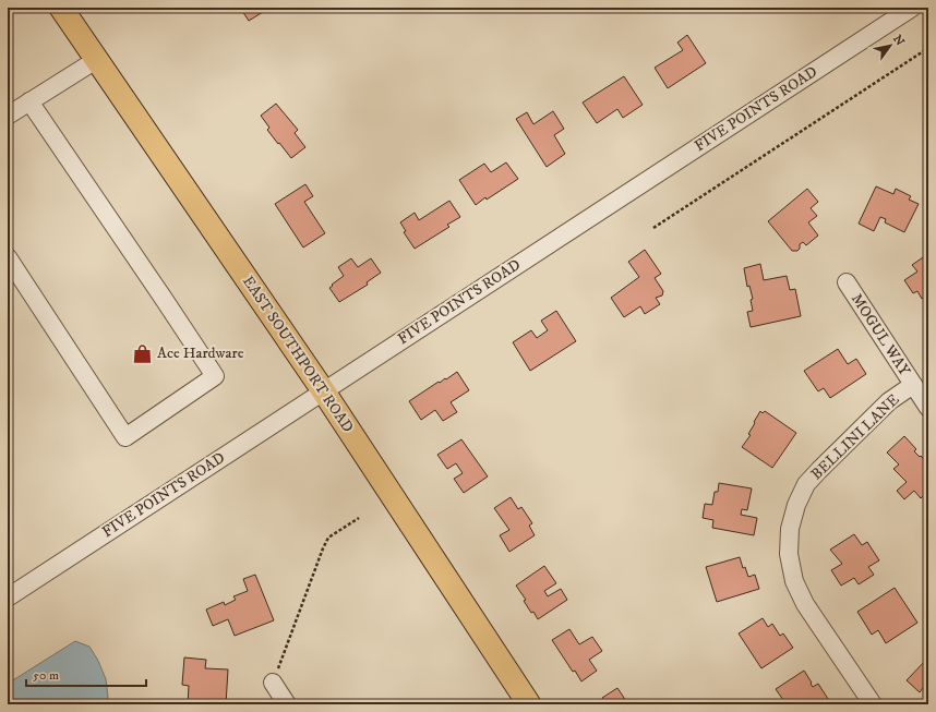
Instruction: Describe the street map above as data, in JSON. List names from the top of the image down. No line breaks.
{"streets":{"main road":["EAST SOUTHPORT ROAD"],"street":["FIVE POINTS ROAD","MOGUL WAY","BELLINI LANE"]},"crossings":[["FIVE POINTS ROAD","EAST SOUTHPORT ROAD"],["MOGUL WAY","BELLINI LANE"]],"places":{"shop":["Ace Hardware"]},"scale_bar":"50 m","north":"top right"}
